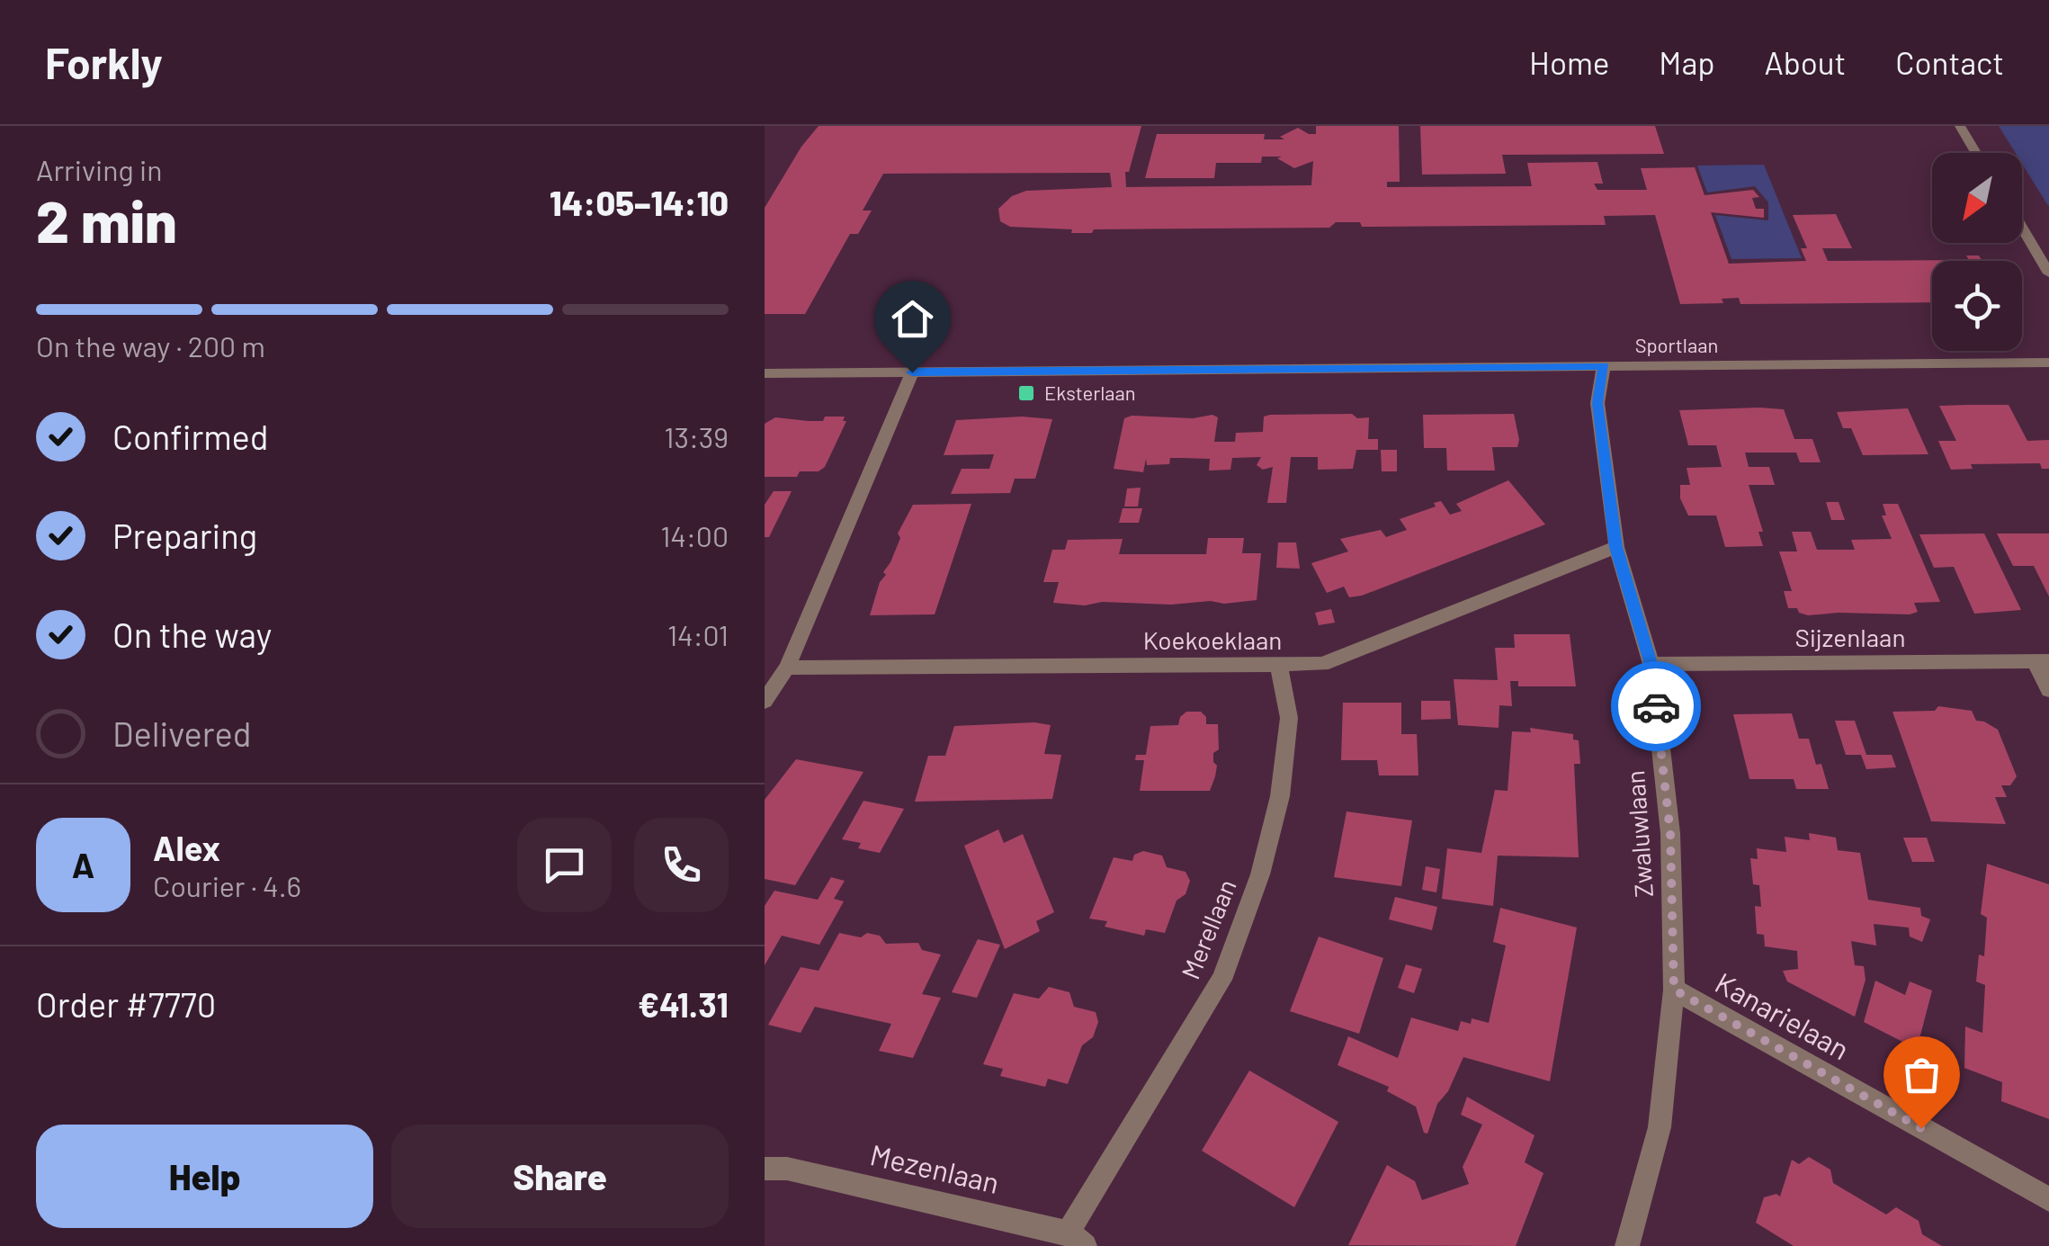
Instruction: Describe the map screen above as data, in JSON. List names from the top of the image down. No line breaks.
{"streets":{"street":["Sportlaan","Sijzenlaan","Koekoeklaan","Zwaluwlaan","Merellaan","Kanarielaan","Mezenlaan"]},"crossings":[["Sportlaan","Zwaluwlaan"],["Sijzenlaan","Zwaluwlaan"],["Koekoeklaan","Zwaluwlaan"],["Koekoeklaan","Merellaan"],["Zwaluwlaan","Kanarielaan"],["Merellaan","Mezenlaan"]],"places":{"transit":["Eksterlaan"]},"north":"bottom left","page":{"header":"Forkly","nav":["Home","Map","About","Contact"],"heading":["2 min","Arriving in","14:05–14:10"],"panel":["Alex","Courier · 4.6","Order #7770","€41.31"],"bar":"On the way · 200 m","list":[["Confirmed","13:39"],["Preparing","14:00"],["On the way","14:01"],"Delivered"],"round":"A","buttons":["Help","Share"]}}
